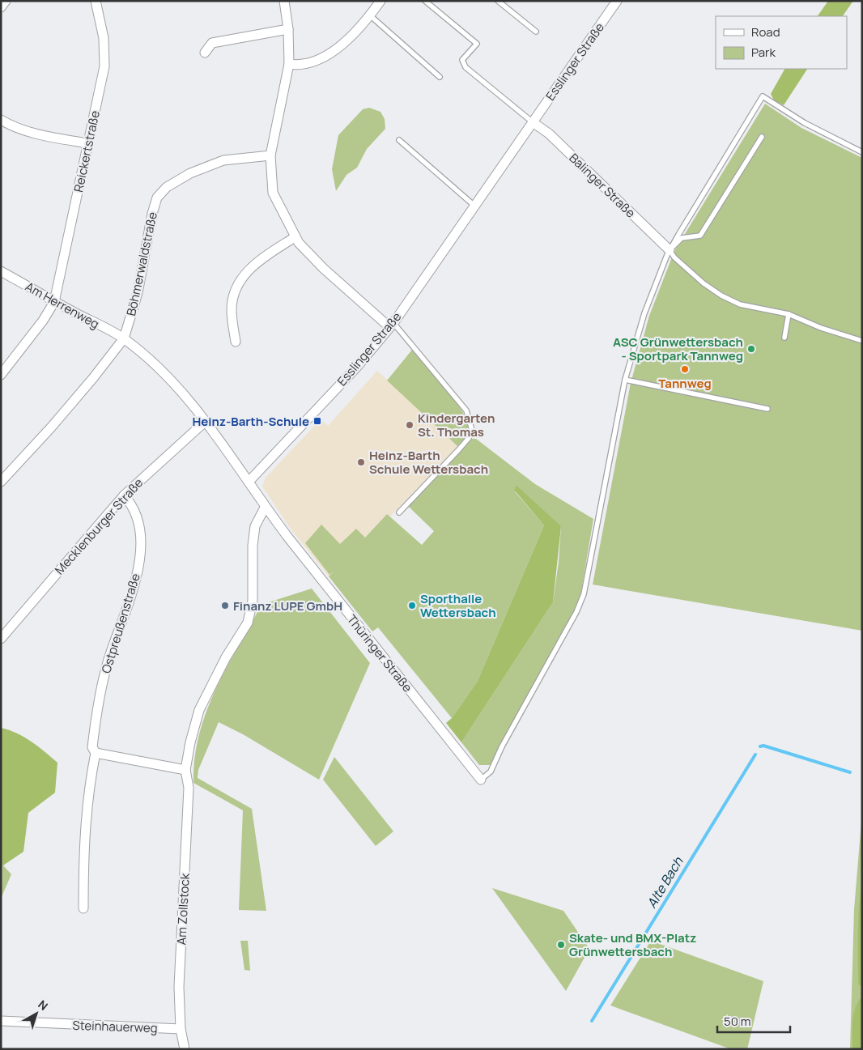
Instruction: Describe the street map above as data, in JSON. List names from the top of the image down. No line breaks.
{"streets":{"street":["Esslinger Straße","Reickertstraße","Balinger Straße","Böhmerwaldstraße","Am Herrenweg","Mecklenburger Straße","Ostpreußenstraße","Thüringer Straße","Am Zollstock","Steinhauerweg"]},"crossings":[["Esslinger Straße","Balinger Straße"],["Esslinger Straße","Thüringer Straße"],["Reickertstraße","Am Herrenweg"],["Böhmerwaldstraße","Am Herrenweg"],["Böhmerwaldstraße","Thüringer Straße"],["Am Herrenweg","Thüringer Straße"],["Mecklenburger Straße","Ostpreußenstraße"],["Mecklenburger Straße","Thüringer Straße"],["Am Zollstock","Steinhauerweg"]],"water":["Alte Bach"],"places":{"other":["ASC Grünwettersbach - Sportpark Tannweg","Tannweg","Kindergarten St. Thomas","Heinz-Barth Schule Wettersbach","Finanz LUPE GmbH","Sporthalle Wettersbach","Skate- und BMX-Platz Grünwettersbach"],"transit":["Heinz-Barth-Schule"]},"legend":["Road","Park"],"scale_bar":"50 m","north":"top right"}
